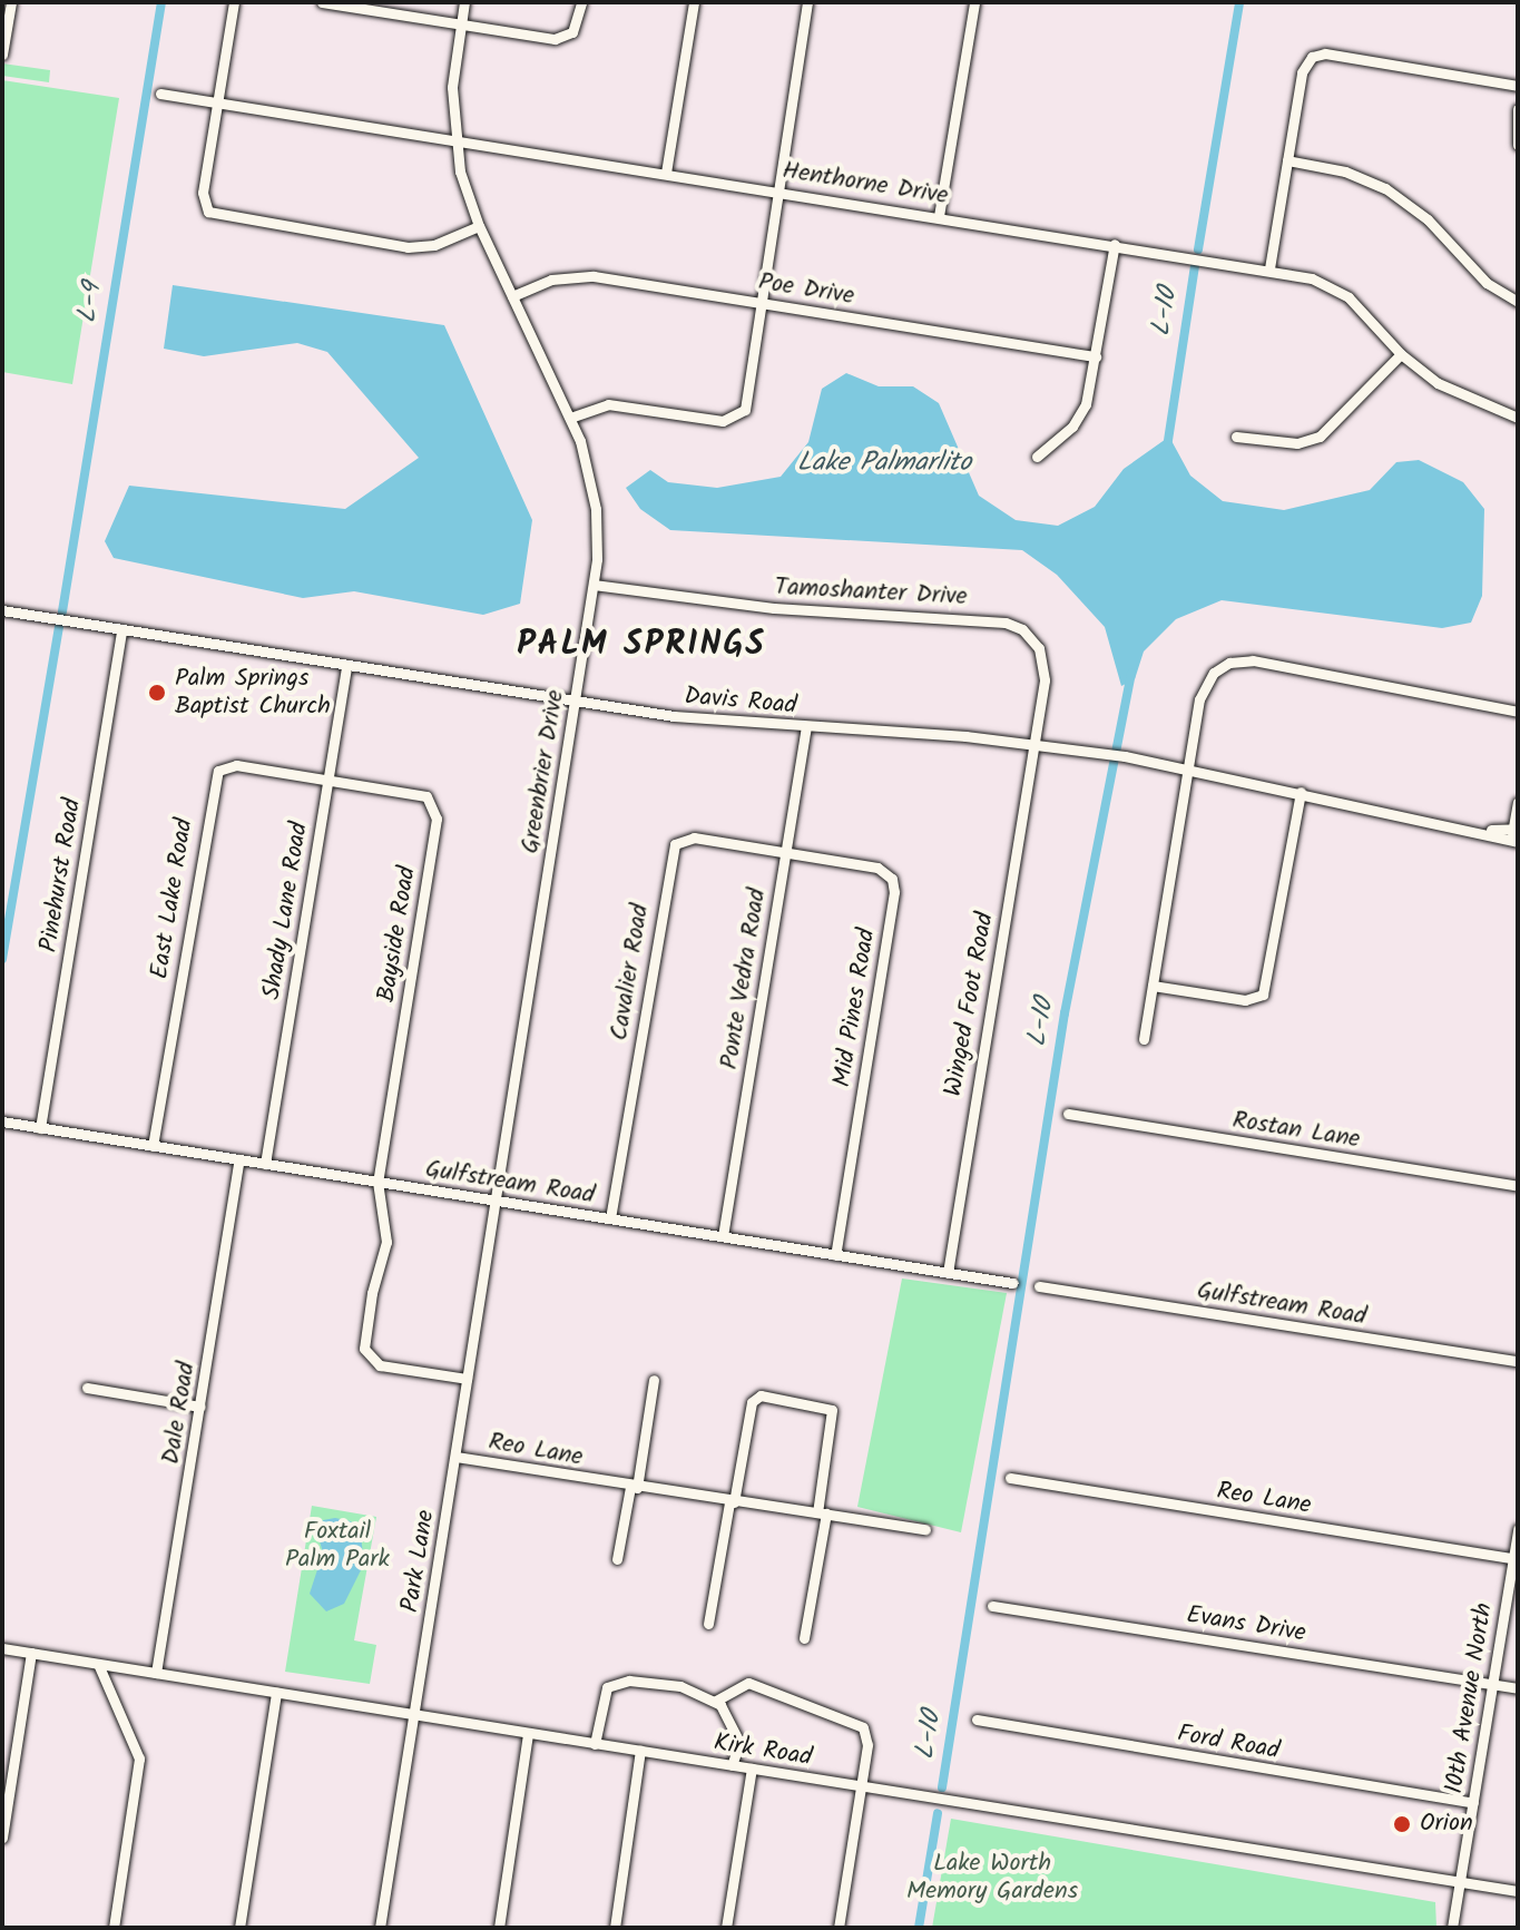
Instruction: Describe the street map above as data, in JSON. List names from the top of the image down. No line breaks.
{"streets":{"street":["Henthorne Drive","Poe Drive","Tamoshanter Drive","Davis Road","Greenbrier Drive","Pinehurst Road","East Lake Road","Shady Lane Road","Bayside Road","Cavalier Road","Ponte Vedra Road","Winged Foot Road","Mid Pines Road","Rostan Lane","Gulfstream Road","Dale Road","Reo Lane","Park Lane","Evans Drive","10th Avenue North","Ford Road","Kirk Road"]},"crossings":[["Henthorne Drive","Greenbrier Drive"],["Poe Drive","Greenbrier Drive"],["Tamoshanter Drive","Davis Road"],["Tamoshanter Drive","Greenbrier Drive"],["Tamoshanter Drive","Winged Foot Road"],["Davis Road","Greenbrier Drive"],["Davis Road","Pinehurst Road"],["Davis Road","Shady Lane Road"],["Davis Road","Ponte Vedra Road"],["Davis Road","Winged Foot Road"],["Greenbrier Drive","Gulfstream Road"],["Greenbrier Drive","Park Lane"],["Pinehurst Road","Gulfstream Road"],["East Lake Road","Shady Lane Road"],["East Lake Road","Bayside Road"],["East Lake Road","Gulfstream Road"],["Shady Lane Road","Bayside Road"],["Shady Lane Road","Gulfstream Road"],["Bayside Road","Gulfstream Road"],["Cavalier Road","Ponte Vedra Road"],["Cavalier Road","Mid Pines Road"],["Cavalier Road","Gulfstream Road"],["Ponte Vedra Road","Mid Pines Road"],["Ponte Vedra Road","Gulfstream Road"],["Winged Foot Road","Gulfstream Road"],["Mid Pines Road","Gulfstream Road"],["Gulfstream Road","Dale Road"],["Gulfstream Road","Park Lane"],["Dale Road","Kirk Road"],["Reo Lane","Park Lane"],["Reo Lane","10th Avenue North"],["Park Lane","Kirk Road"],["Evans Drive","10th Avenue North"],["10th Avenue North","Ford Road"],["10th Avenue North","Kirk Road"]],"districts":["PALM SPRINGS"],"water":["L-9","L-10","Lake Palmarlito"],"parks":["Foxtail Palm Park","Lake Worth Memory Gardens"],"places":["Palm Springs Baptist Church","Orion"]}
